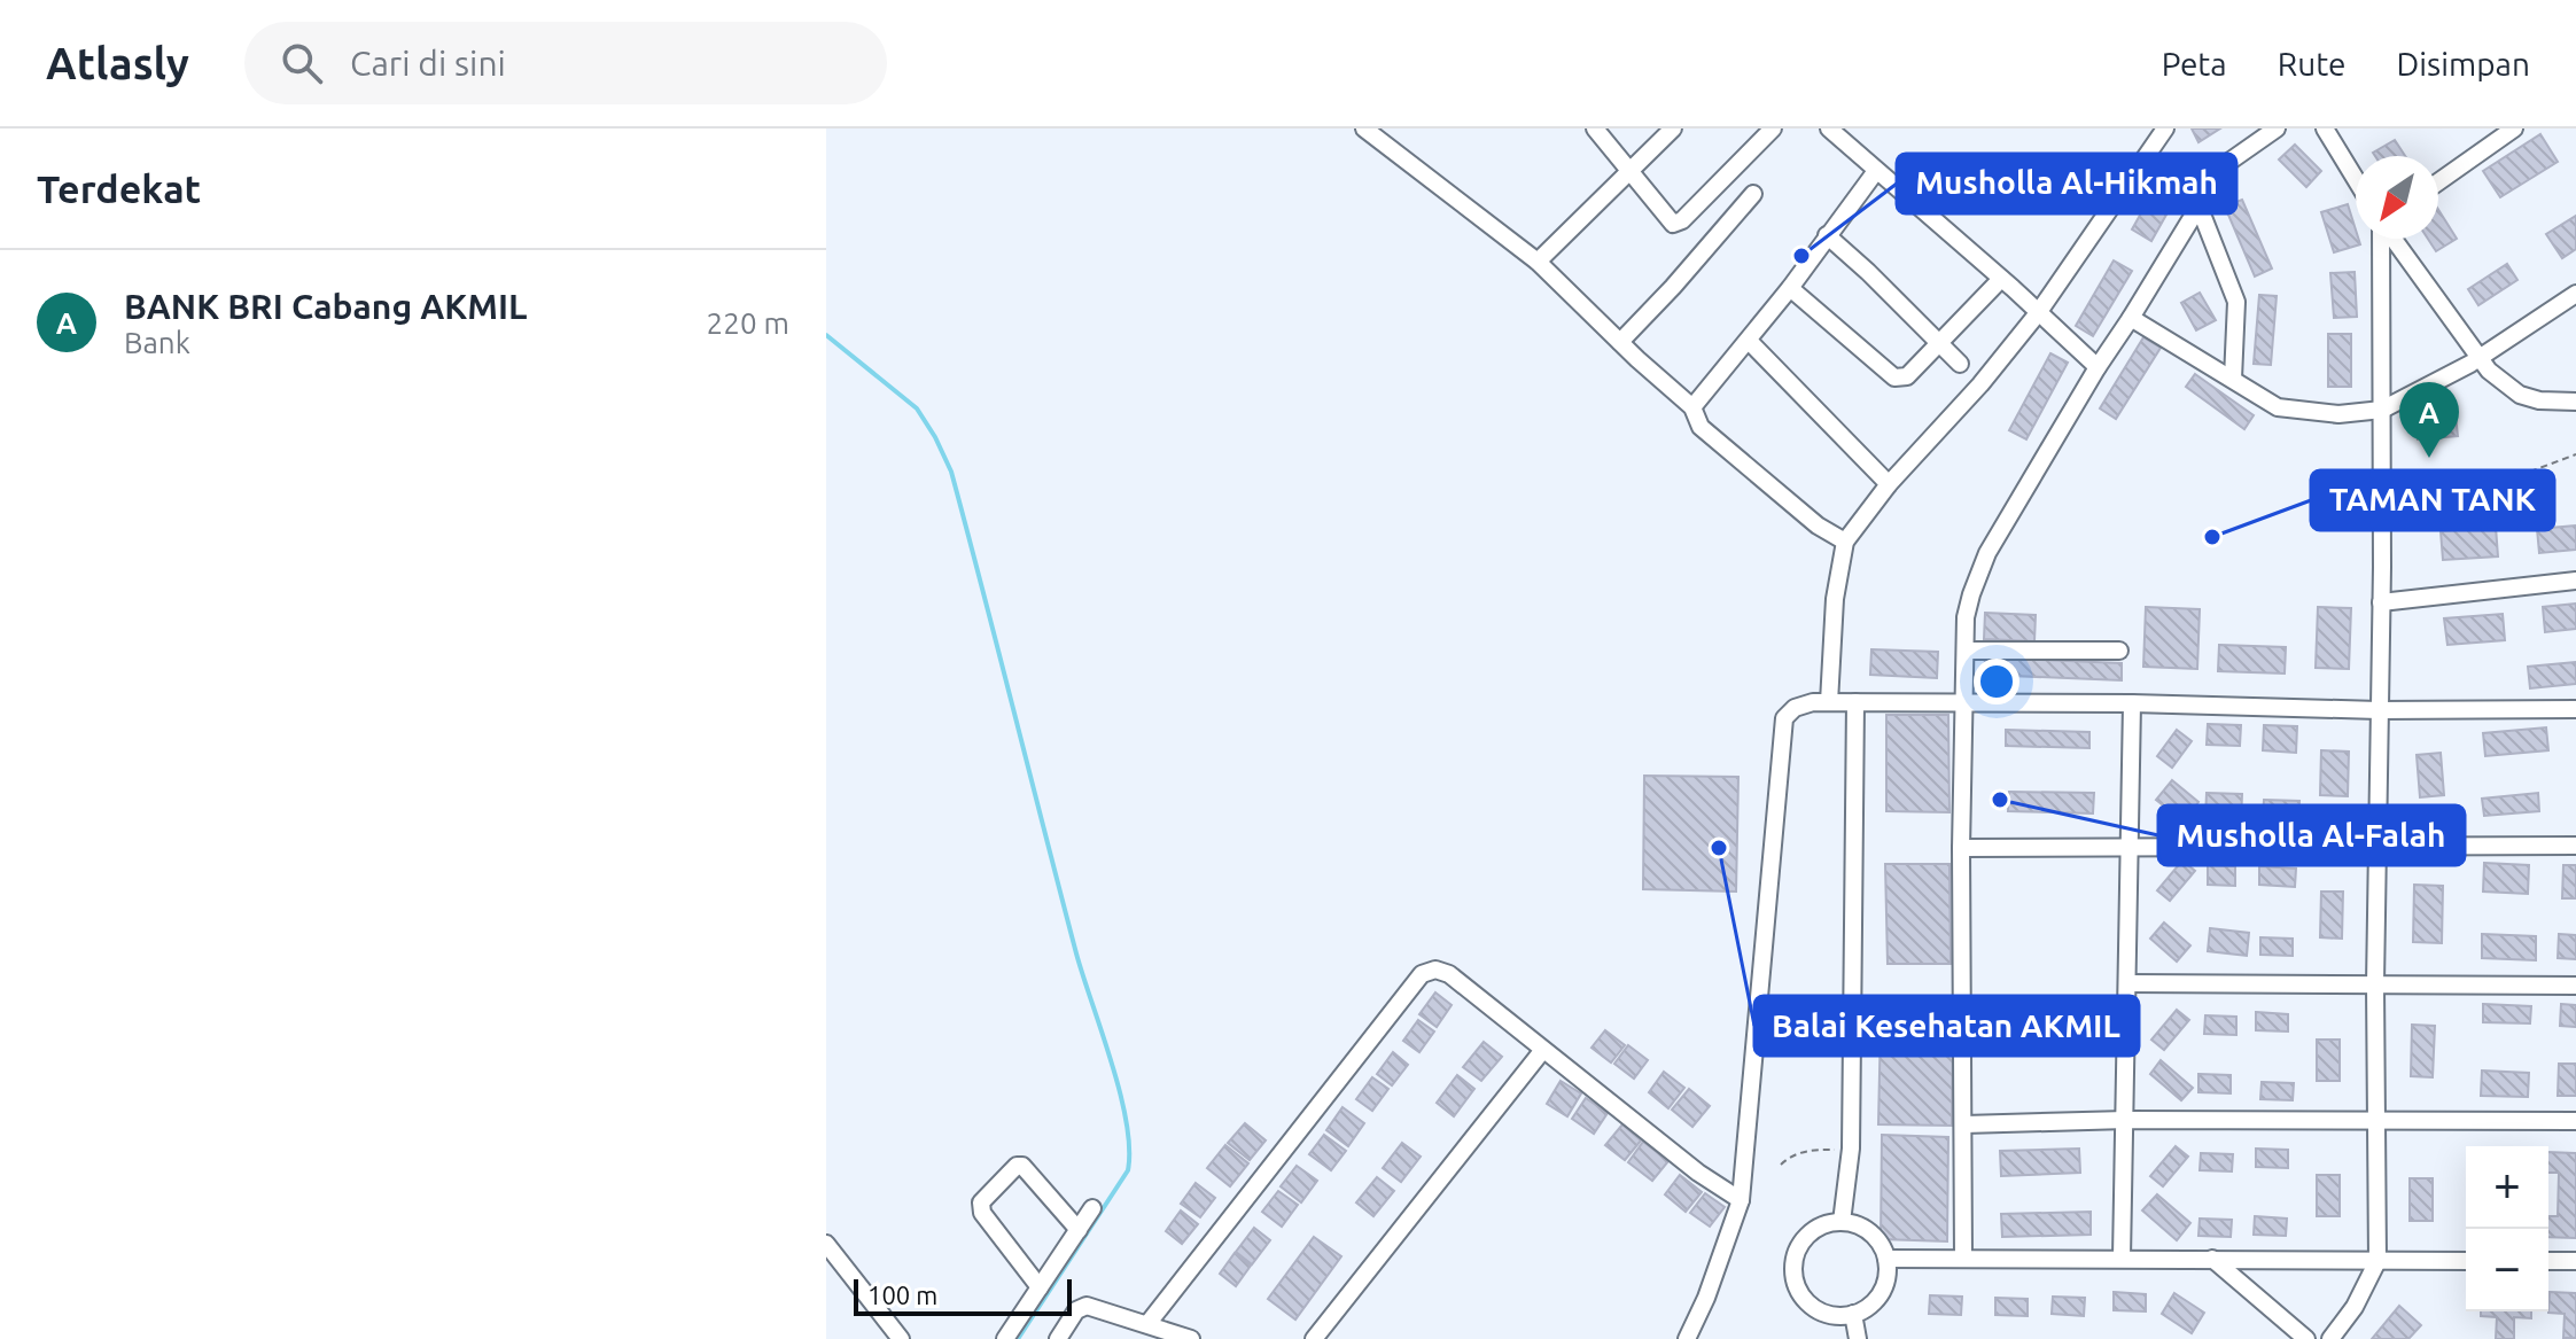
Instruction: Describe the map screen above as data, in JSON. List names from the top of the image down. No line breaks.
{"places":["Musholla Al-Hikmah","TAMAN TANK","Musholla Al-Falah","Balai Kesehatan AKMIL"],"scale_bar":"100 m","north":"bottom left","page":{"header":"Atlasly","search":"Cari di sini","nav":["Peta","Rute","Disimpan"],"heading":"Terdekat","list":[{"mark":"A","name":"BANK BRI Cabang AKMIL","note":"Bank","value":"220 m"}],"pins":"A","map_buttons":["+","−"],"scale":"100 m"}}
